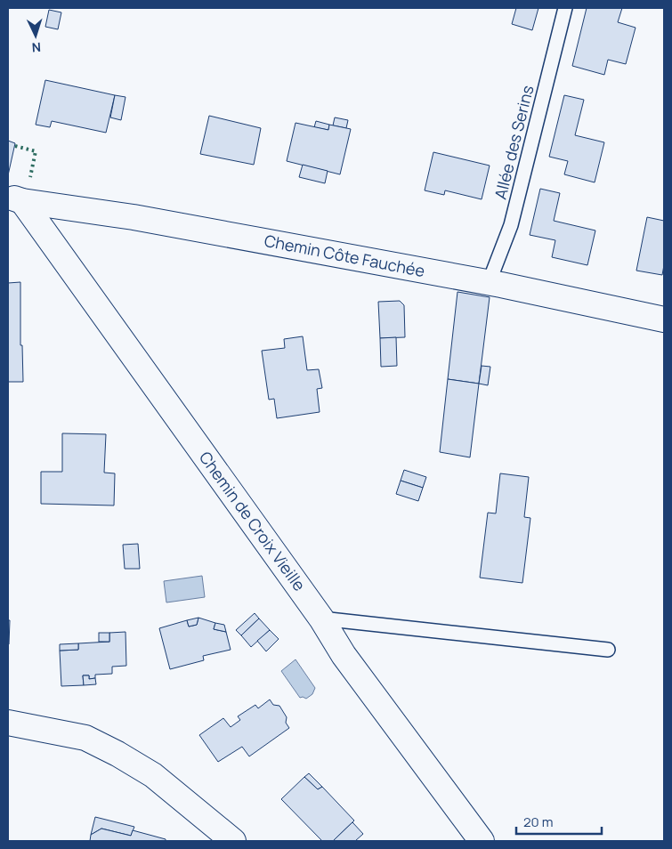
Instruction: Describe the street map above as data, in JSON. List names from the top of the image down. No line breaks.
{"streets":{"street":["Chemin Côte Fauchée","Chemin de Croix Vieille"],"lane":["Allée des Serins"]},"crossings":[["Allée des Serins","Chemin Côte Fauchée"],["Chemin Côte Fauchée","Chemin de Croix Vieille"]],"scale_bar":"20 m","north":"bottom"}
